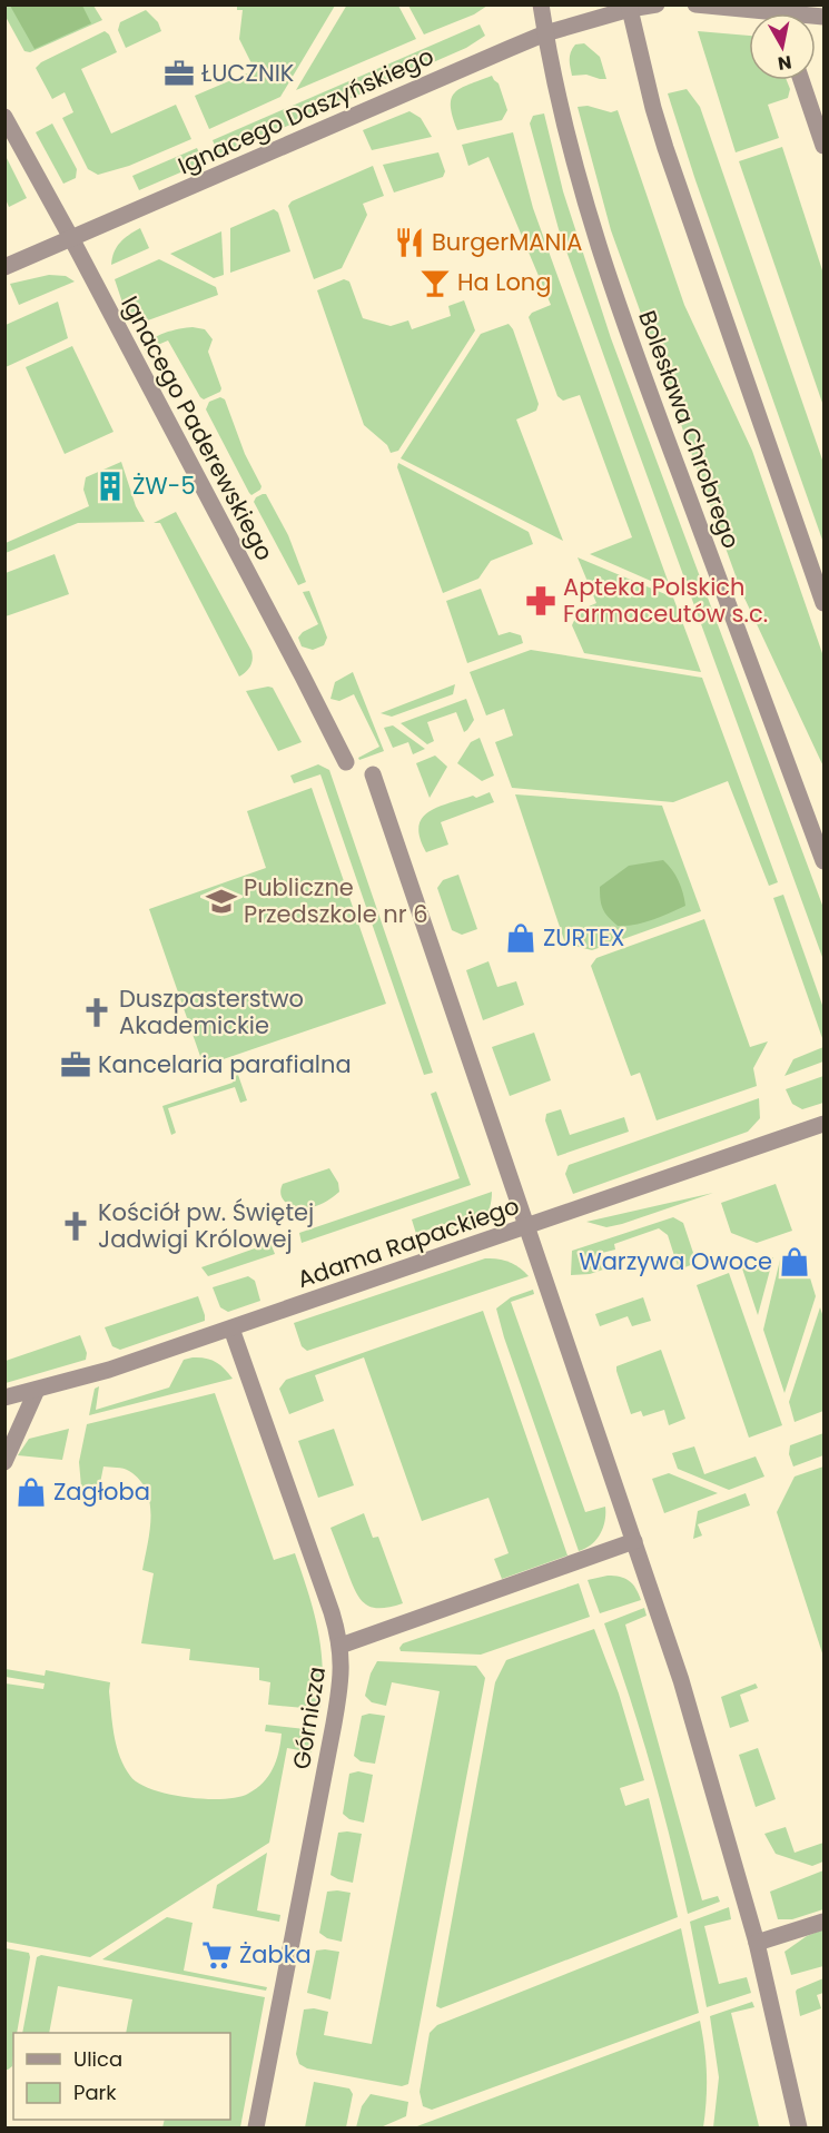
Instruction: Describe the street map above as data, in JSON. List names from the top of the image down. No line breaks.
{"streets":{"street":["Ignacego Daszyńskiego","Ignacego Paderewskiego","Bolesława Chrobrego","Adama Rapackiego","Górnicza"]},"crossings":[["Ignacego Daszyńskiego","Ignacego Paderewskiego"],["Ignacego Daszyńskiego","Bolesława Chrobrego"],["Adama Rapackiego","Górnicza"]],"places":{"office":["ŁUCZNIK","Kancelaria parafialna"],"restaurant":["BurgerMANIA"],"bar":["Ha Long"],"building":["ŻW-5"],"pharmacy":["Apteka Polskich Farmaceutów s.c."],"school or university":["Publiczne Przedszkole nr 6"],"shop":["ZURTEX","Warzywa Owoce","Zagłoba"],"church":["Duszpasterstwo Akademickie","Kościół pw. Świętej Jadwigi Królowej"],"supermarket":["Żabka"]},"legend":["Ulica","Park"],"north":"bottom"}
